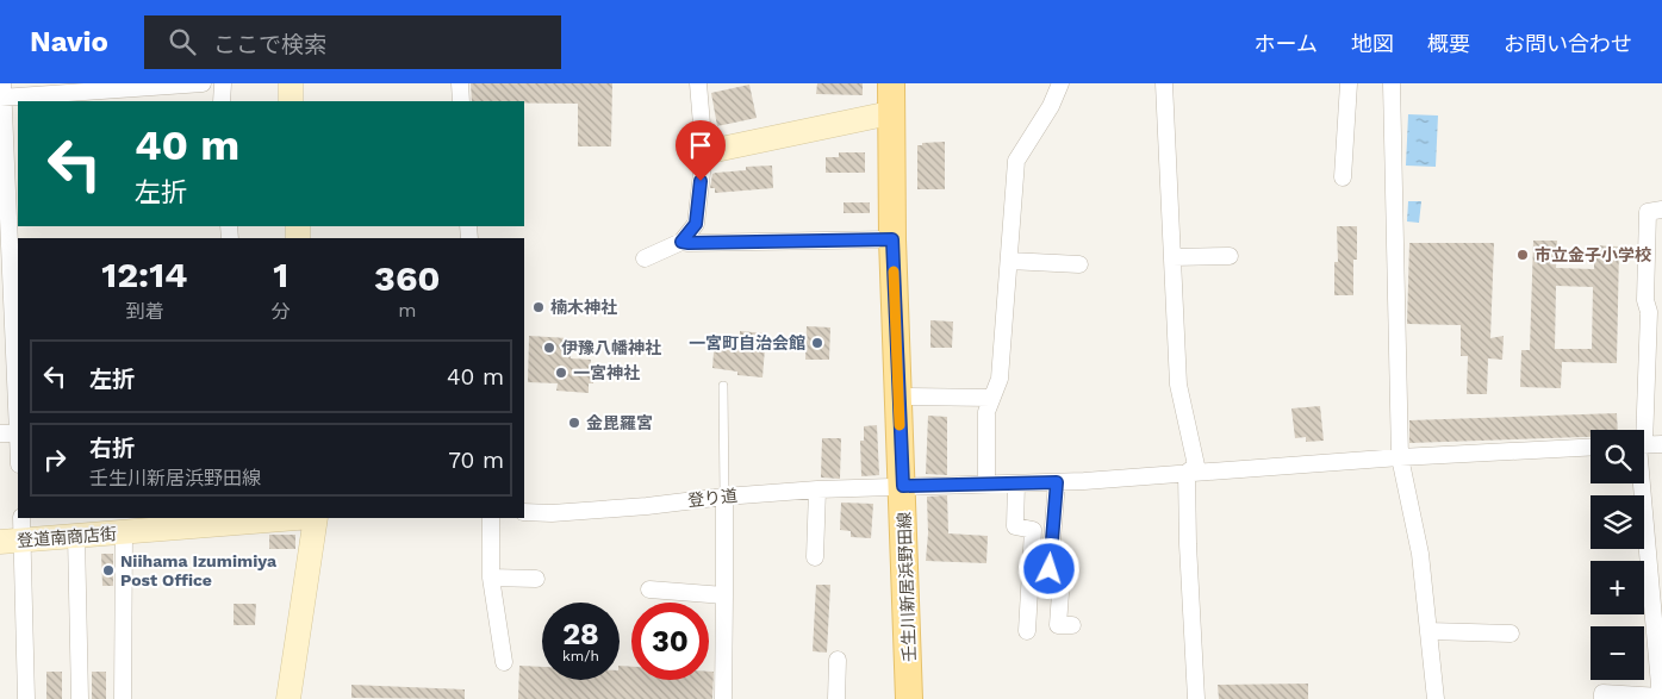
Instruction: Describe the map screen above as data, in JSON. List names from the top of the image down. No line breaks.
{"streets":{"main road":["壬生川新居浜野田線"],"street":["登り道","登道南商店街"]},"crossings":[["登り道","壬生川新居浜野田線"]],"places":["市立金子小学校","楠木神社","一宮町自治会館","伊豫八幡神社","一宮神社","金毘羅宮","Niihama Izumimiya Post Office"],"page":{"header":"Navio","search":"ここで検索","nav":["ホーム","地図","概要","お問い合わせ"],"turn":["40 m","左折"],"eta":["12:14","到着","1","分","360","m"],"list":[{"name":"左折","value":"40 m"},{"name":"右折","note":"壬生川新居浜野田線","value":"70 m"}],"map_buttons":["+","−"],"speed":"28 km/h","limit":"30"}}
